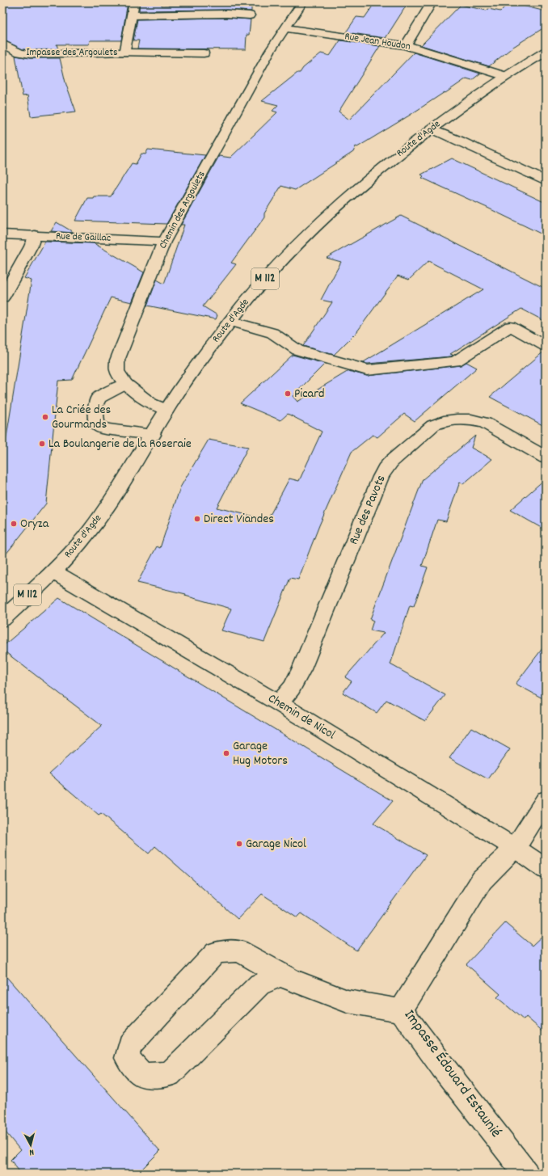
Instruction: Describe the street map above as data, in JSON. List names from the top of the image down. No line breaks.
{"streets":{"street":["Rue Jean Houdon","Impasse des Argoulets","Route d'Agde","Chemin des Argoulets","Rue de Gaillac","M 112","Rue des Pavots","Chemin de Nicol","Impasse Édouard Estaunié"]},"crossings":[["Rue Jean Houdon","Route d'Agde"],["Rue Jean Houdon","Chemin des Argoulets"],["Route d'Agde","Chemin des Argoulets"],["Route d'Agde","Chemin de Nicol"],["Chemin des Argoulets","Rue de Gaillac"],["Rue des Pavots","Chemin de Nicol"],["Chemin de Nicol","Impasse Édouard Estaunié"]],"places":["Picard","La Criée des Gourmands","La Boulangerie de la Roseraie","Direct Viandes","Oryza","Garage Hug Motors","Garage Nicol"],"north":"bottom"}
